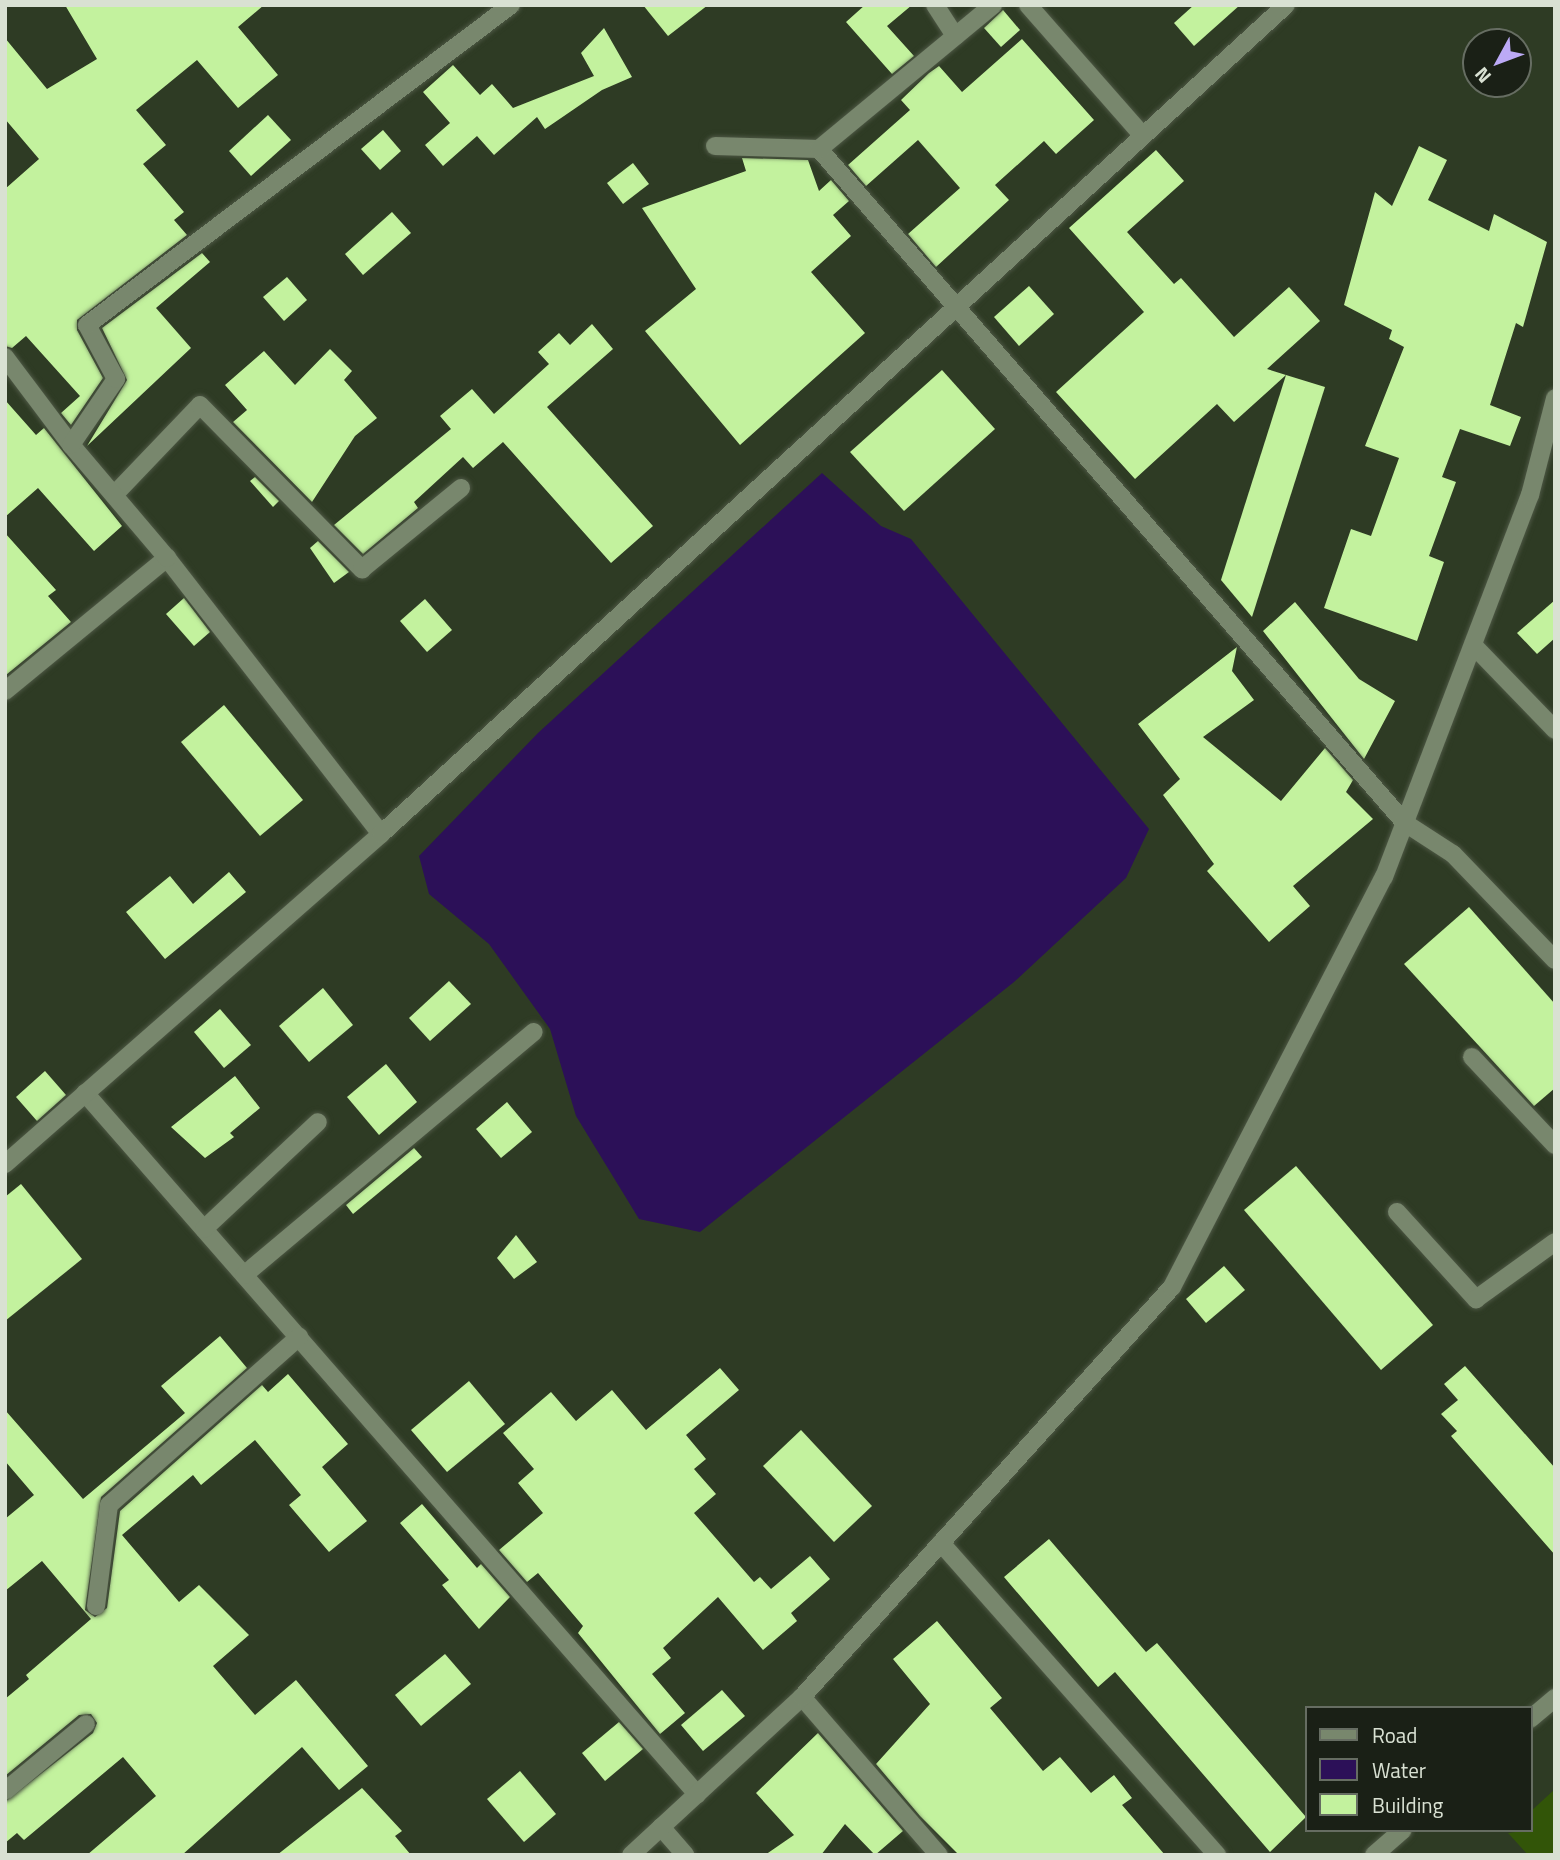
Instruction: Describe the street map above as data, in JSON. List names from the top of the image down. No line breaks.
{"legend":["Road","Water","Building"],"north":"bottom left"}
